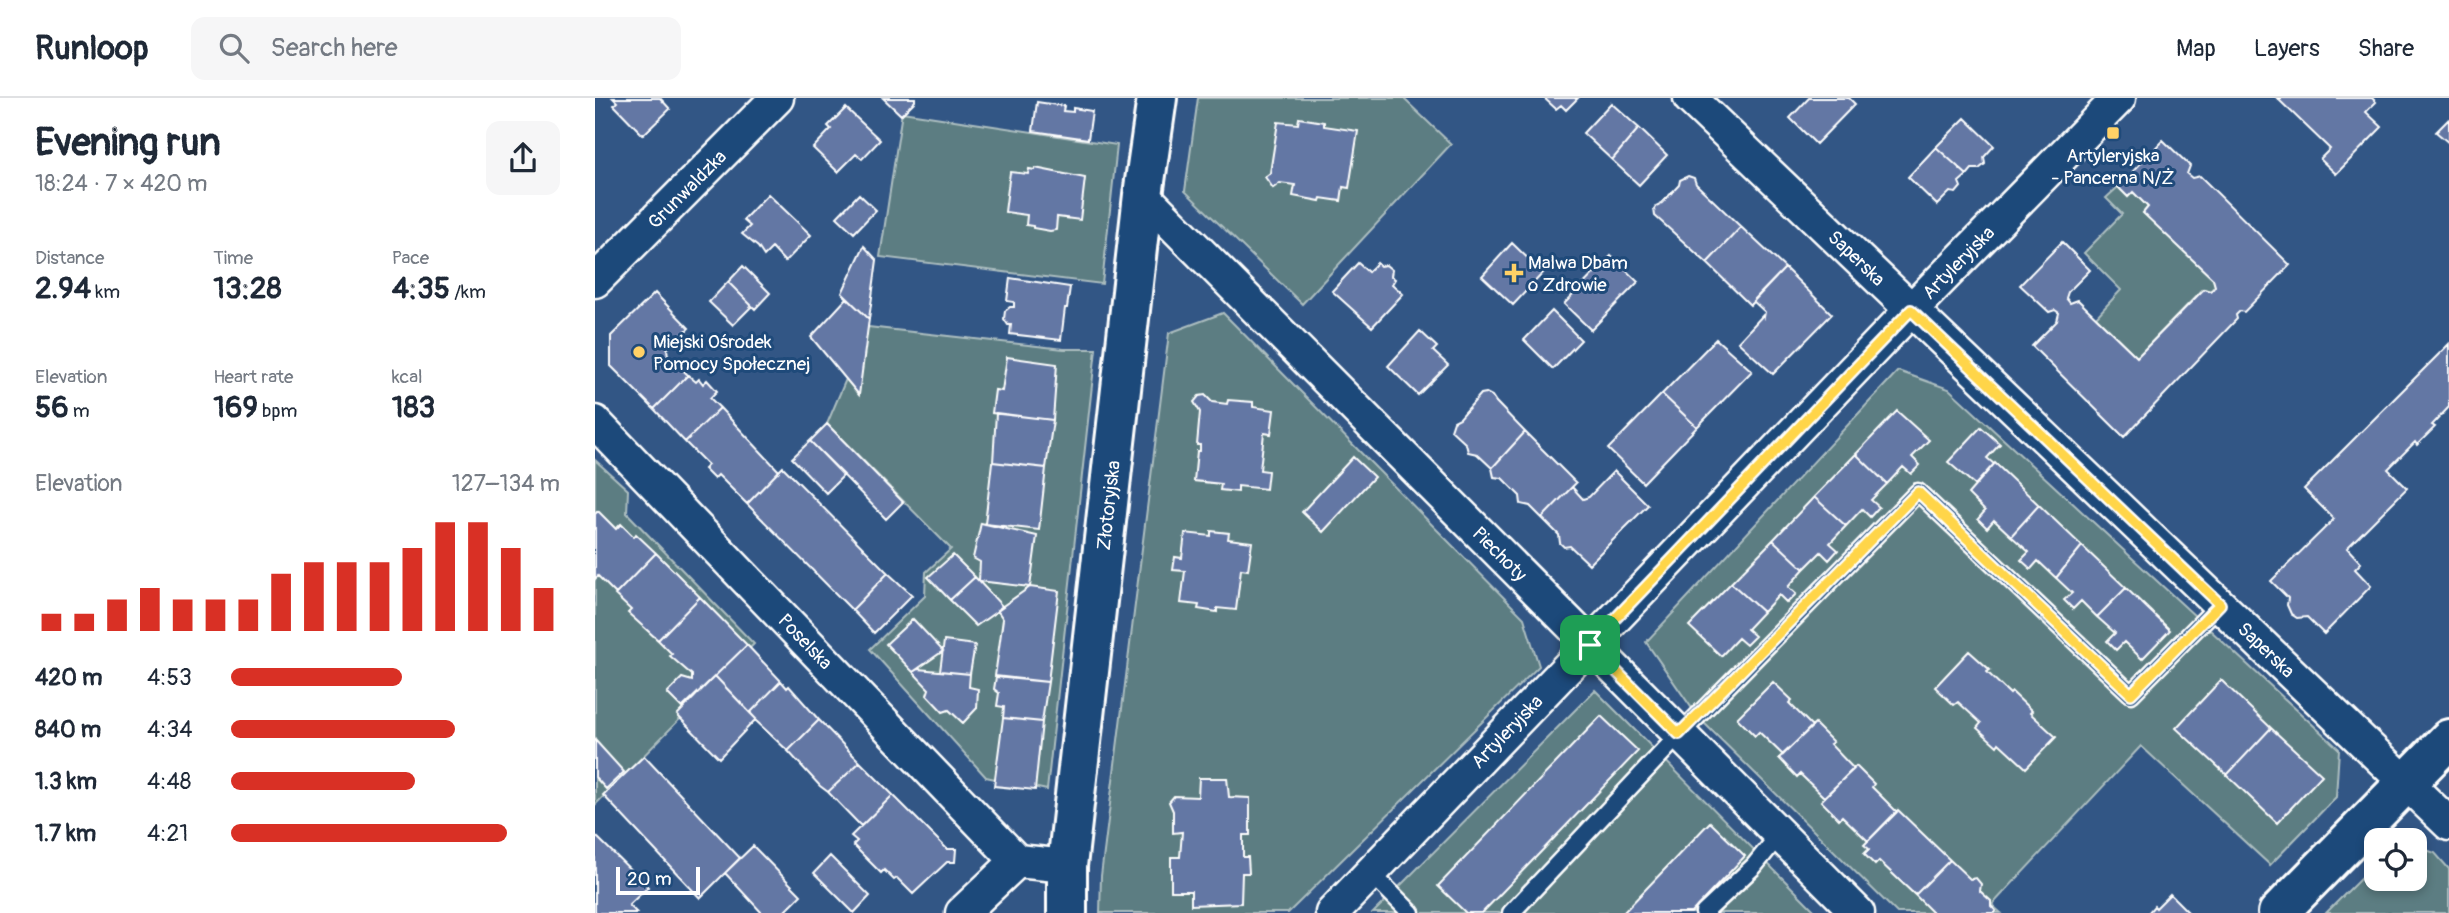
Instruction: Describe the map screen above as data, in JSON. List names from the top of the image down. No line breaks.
{"streets":{"street":["Grunwaldzka","Saperska","Artyleryjska","Złotoryjska","Piechoty","Poselska"]},"crossings":[["Saperska","Artyleryjska"],["Artyleryjska","Piechoty"],["Złotoryjska","Piechoty"]],"places":{"transit":["Artyleryjska - Pancerna N/Ż"],"health":["Malwa Dbam o Zdrowie"],"other":["Miejski Ośrodek Pomocy Społecznej"]},"scale_bar":"20 m","page":{"header":"Runloop","search":"Search here","nav":["Map","Layers","Share"],"heading":["Evening run","18:24 · 7 × 420 m"],"stats":[["Distance","2.94 km"],["Time","13:28"],["Pace","4:35 /km"],["Elevation","56 m"],["Heart rate","169 bpm"],["kcal","183"]],"chart":["Elevation","127–134 m"],"list":[{"name":"420 m","note":"4:53"},{"name":"840 m","note":"4:34"},{"name":"1.3 km","note":"4:48"},{"name":"1.7 km","note":"4:21"}],"scale":"20 m"}}
